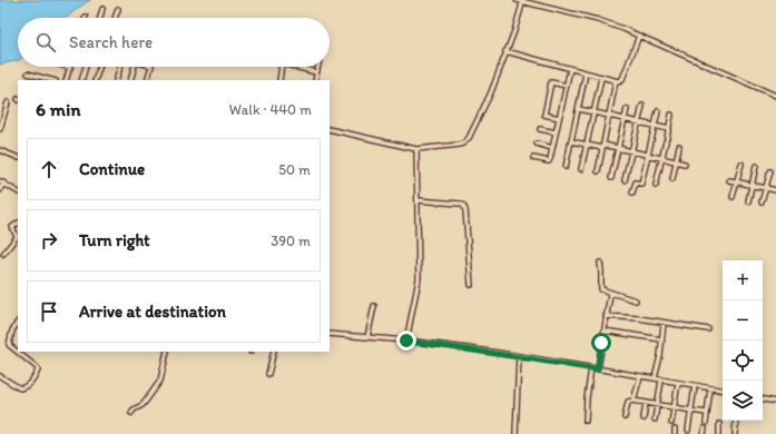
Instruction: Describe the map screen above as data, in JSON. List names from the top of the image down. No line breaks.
{"page":{"search":"Search here","heading":["6 min","Walk · 440 m"],"list":[["Continue","50 m"],["Turn right","390 m"],"Arrive at destination"],"map_buttons":["+","−"]}}
